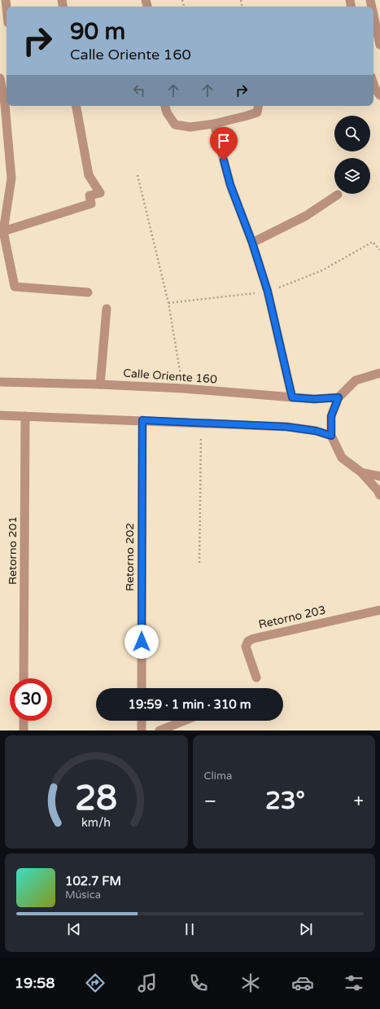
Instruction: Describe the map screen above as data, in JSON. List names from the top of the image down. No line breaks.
{"streets":{"street":["Calle Oriente 160","Retorno 201","Retorno 202","Retorno 203"]},"page":{"turn":["90 m","Calle Oriente 160"],"limit":"30","trip":"19:59 · 1 min · 310 m","tile":"Clima","heat":["−","23°","+"],"song":["102.7 FM","Música"],"tabs":"19:58","gauge":["28","km/h"]}}
